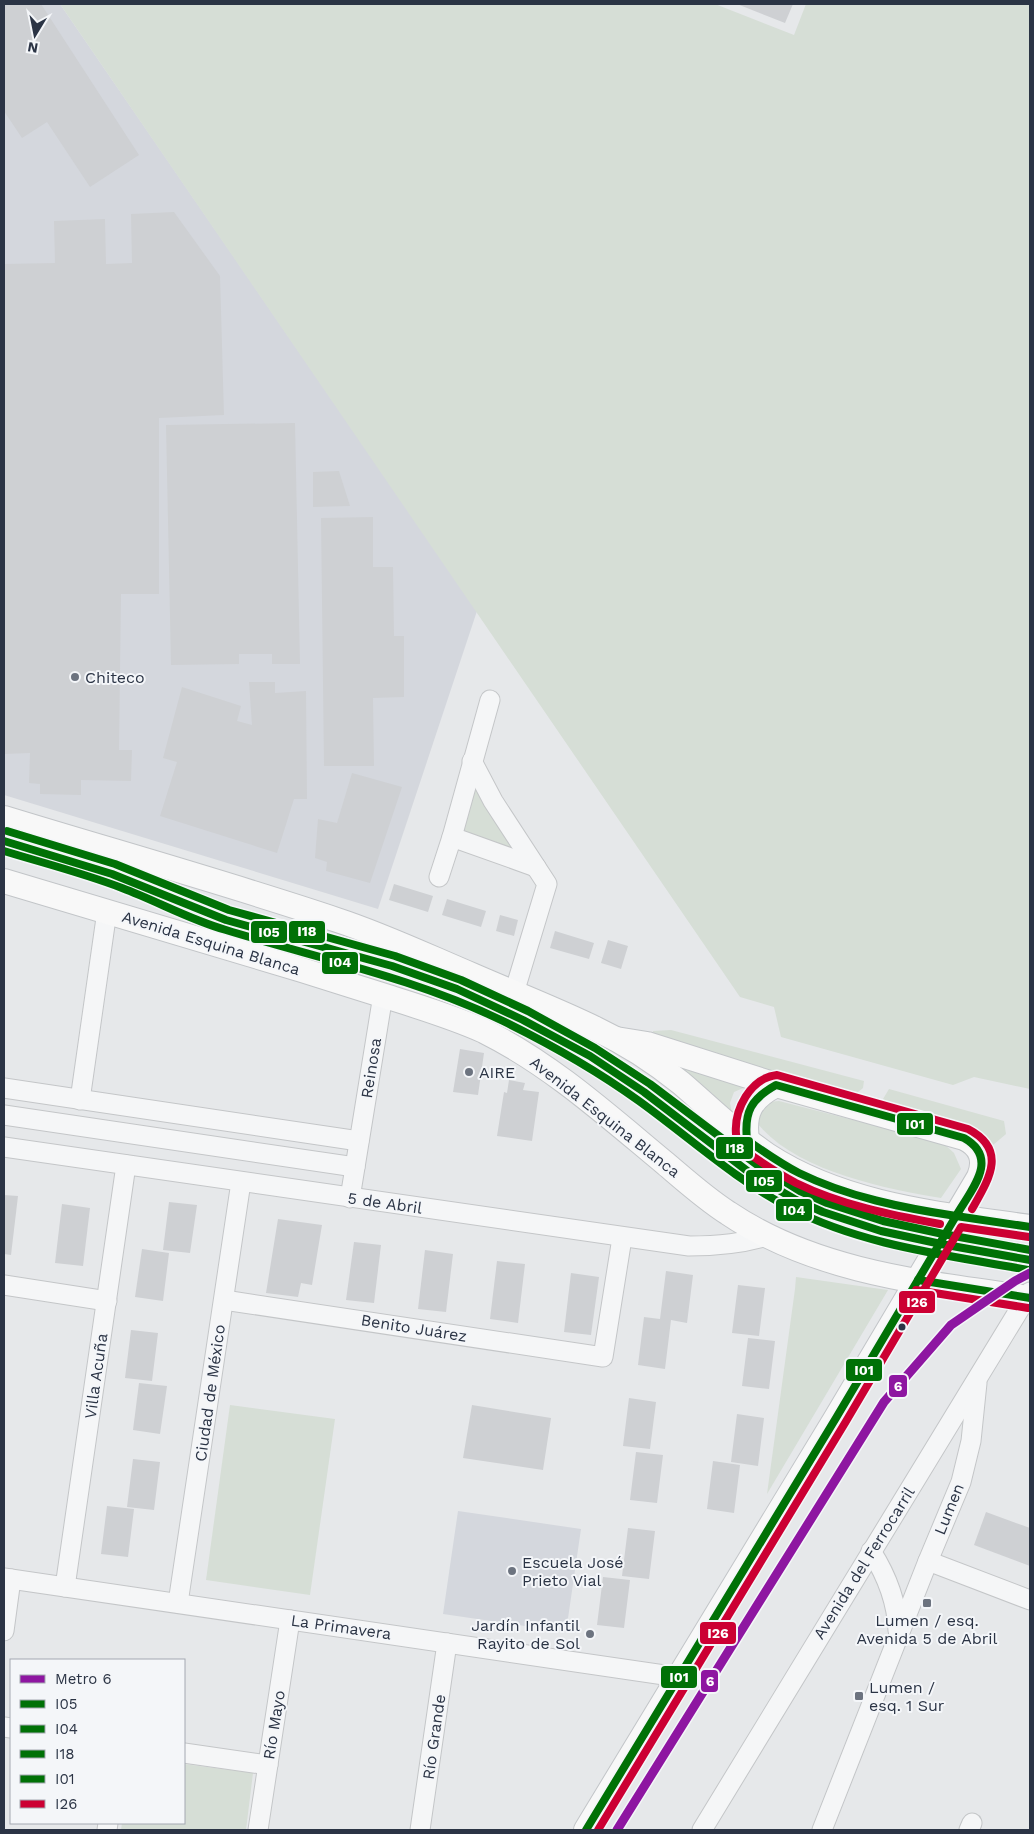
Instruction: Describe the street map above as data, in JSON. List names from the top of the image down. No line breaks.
{"streets":{"main road":["Avenida Esquina Blanca"],"street":["Reinosa","5 de Abril","Benito Juárez","Villa Acuña","Ciudad de México","Lumen","Avenida del Ferrocarril","La Primavera","Río Mayo","Río Grande"]},"crossings":[["Avenida Esquina Blanca","Reinosa"],["Avenida Esquina Blanca","5 de Abril"],["Avenida Esquina Blanca","Avenida del Ferrocarril"],["Reinosa","5 de Abril"],["5 de Abril","Benito Juárez"],["5 de Abril","Villa Acuña"],["5 de Abril","Ciudad de México"],["Benito Juárez","Ciudad de México"],["Villa Acuña","La Primavera"],["Ciudad de México","La Primavera"],["Lumen","Avenida del Ferrocarril"],["La Primavera","Río Mayo"],["La Primavera","Río Grande"]],"places":{"other":["Chiteco","AIRE","Escuela José Prieto Vial","Jardín Infantil Rayito de Sol"],"transit":["Lumen / esq. Avenida 5 de Abril","Lumen / esq. 1 Sur"]},"lines":["transit line I18","transit line I05","transit line I04","transit line I26","transit line I01","metro line 6"],"legend":["Metro 6","I05","I04","I18","I01","I26"],"north":"bottom"}
